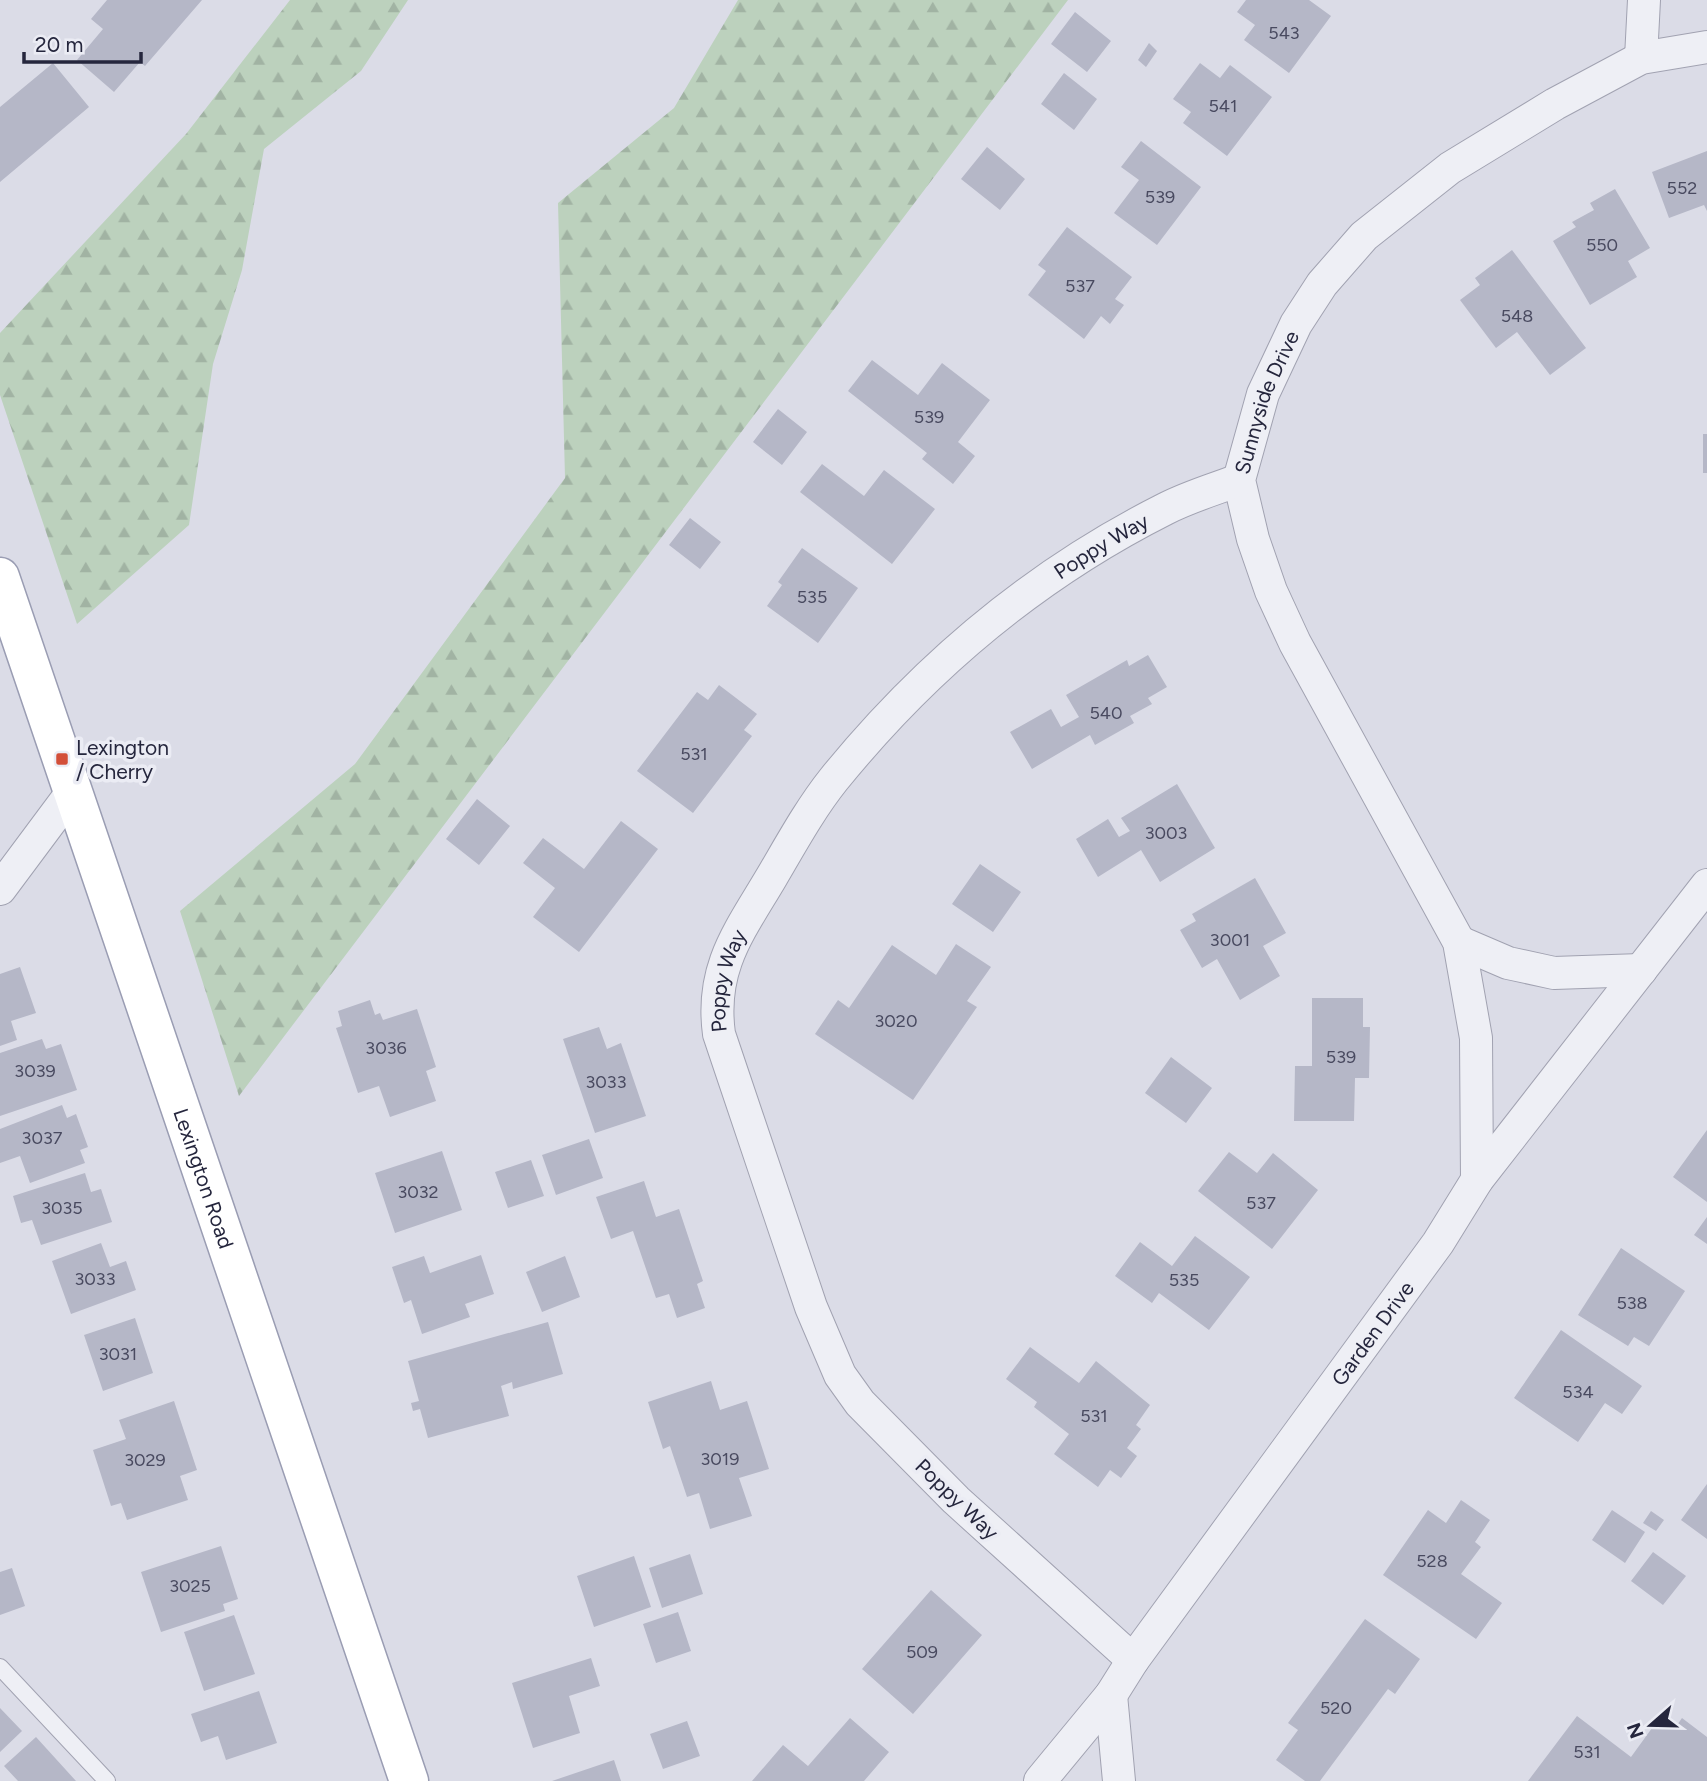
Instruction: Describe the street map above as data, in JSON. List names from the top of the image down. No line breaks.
{"streets":{"main road":["Lexington Road"],"street":["Sunnyside Drive","Poppy Way","Garden Drive"]},"crossings":[["Sunnyside Drive","Poppy Way"],["Sunnyside Drive","Garden Drive"],["Poppy Way","Garden Drive"]],"places":{"transit":["Lexington / Cherry"]},"house_numbers":["543","541","552","539","550","537","548","539","535","540","531","3003","3001","3020","3036","539","3039","3033","3037","3032","537","3035","3033","535","538","3031","534","531","3019","3029","528","3025","509","520","531"],"scale_bar":"20 m","north":"left"}
